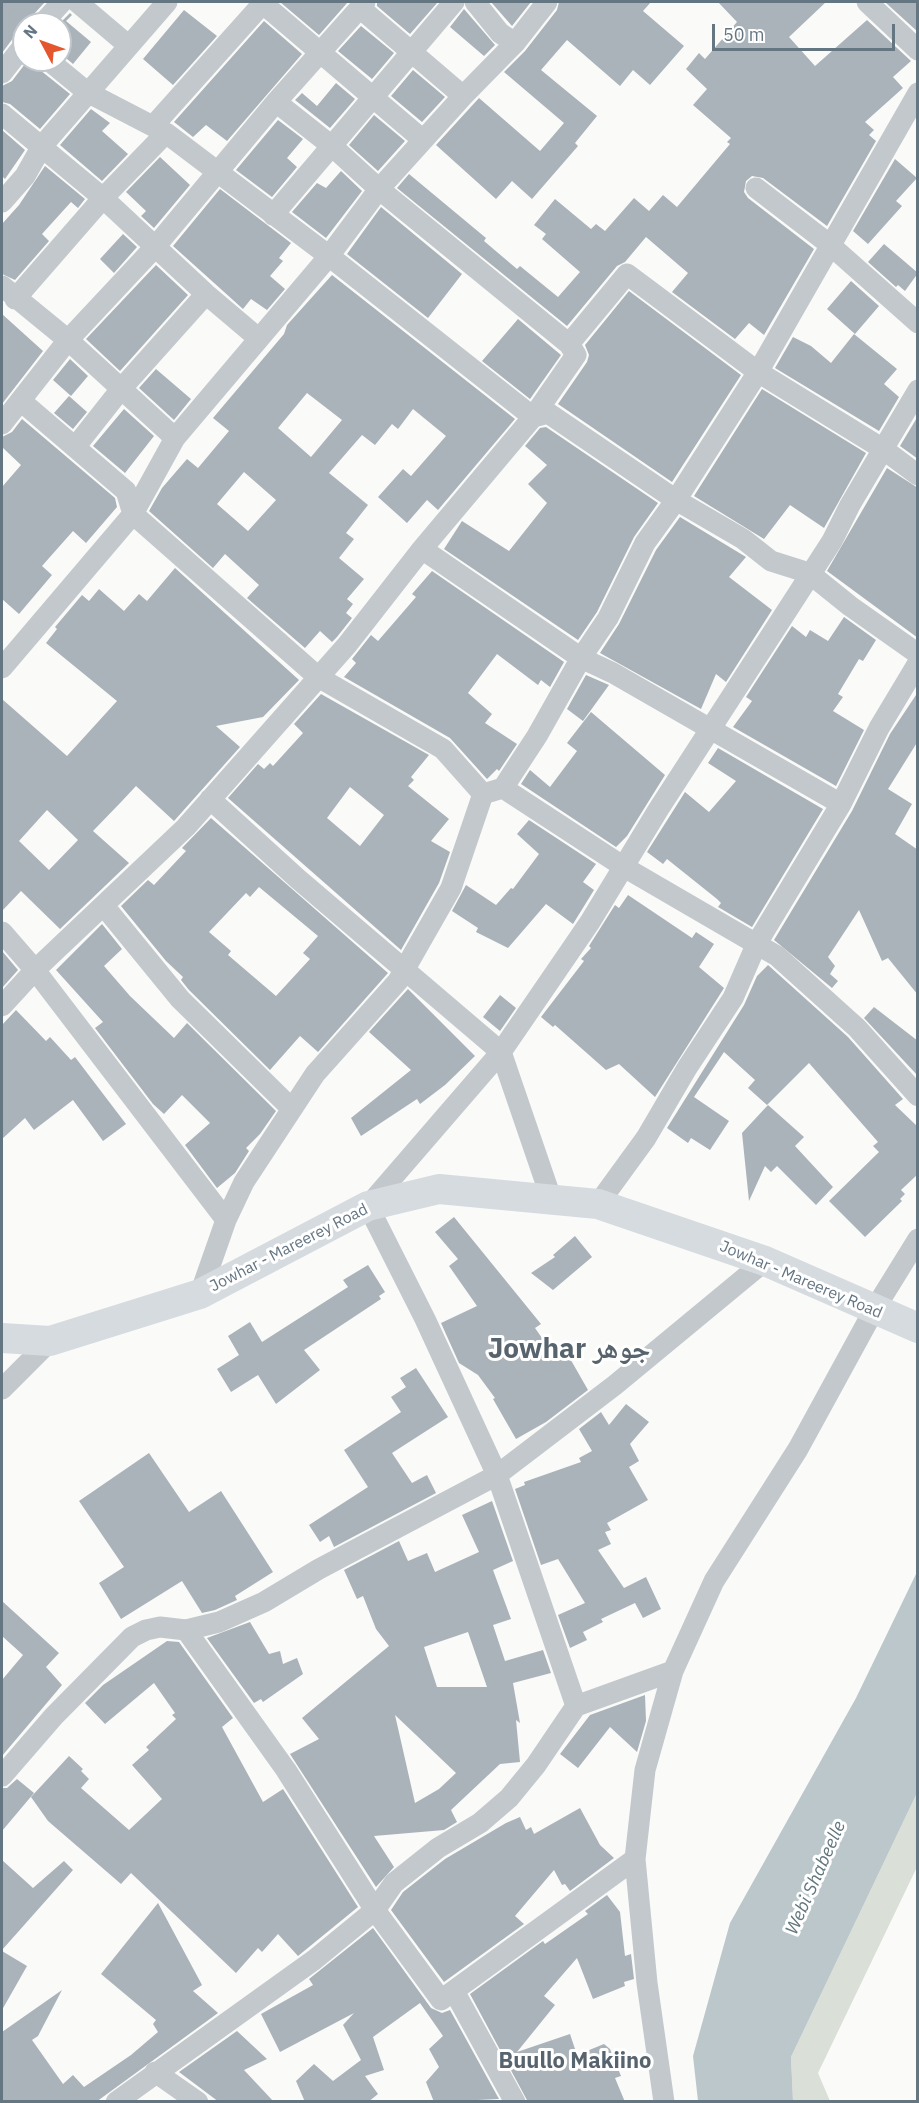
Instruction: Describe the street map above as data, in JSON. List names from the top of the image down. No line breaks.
{"streets":{"street":["Jowhar - Mareerey Road"]},"districts":["Jowhar جوهر","Buullo Makiino"],"water":["Webi Shabeelle"],"scale_bar":"50 m","north":"top left"}
